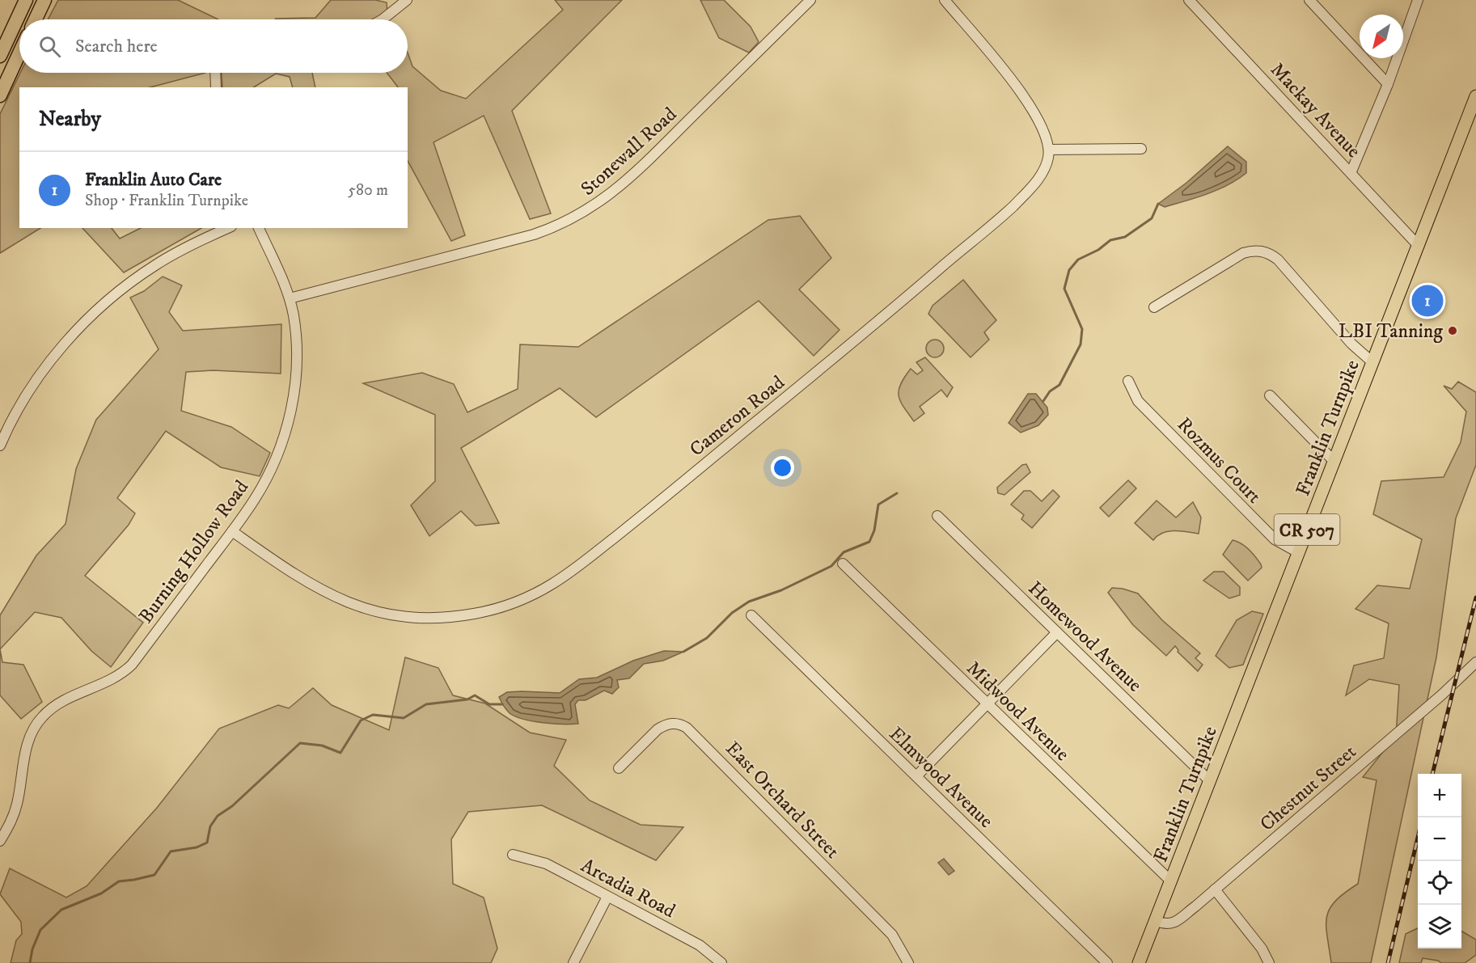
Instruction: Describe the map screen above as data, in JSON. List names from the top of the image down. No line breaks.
{"streets":{"main road":["Franklin Turnpike","CR 507"],"street":["Mackay Avenue","Stonewall Road","Cameron Road","Rozmus Court","Burning Hollow Road","Homewood Avenue","Midwood Avenue","Elmwood Avenue","Chestnut Street","East Orchard Street","Arcadia Road"]},"crossings":[["Mackay Avenue","Franklin Turnpike"],["Stonewall Road","Burning Hollow Road"],["Cameron Road","Burning Hollow Road"],["Franklin Turnpike","Rozmus Court"],["Franklin Turnpike","Homewood Avenue"],["Franklin Turnpike","Midwood Avenue"],["Franklin Turnpike","Chestnut Street"]],"places":["LBI Tanning"],"north":"bottom left","page":{"search":"Search here","heading":"Nearby","list":[{"mark":"1","name":"Franklin Auto Care","note":"Shop · Franklin Turnpike","value":"580 m"}],"pins":"1","map_buttons":["+","−"]}}
